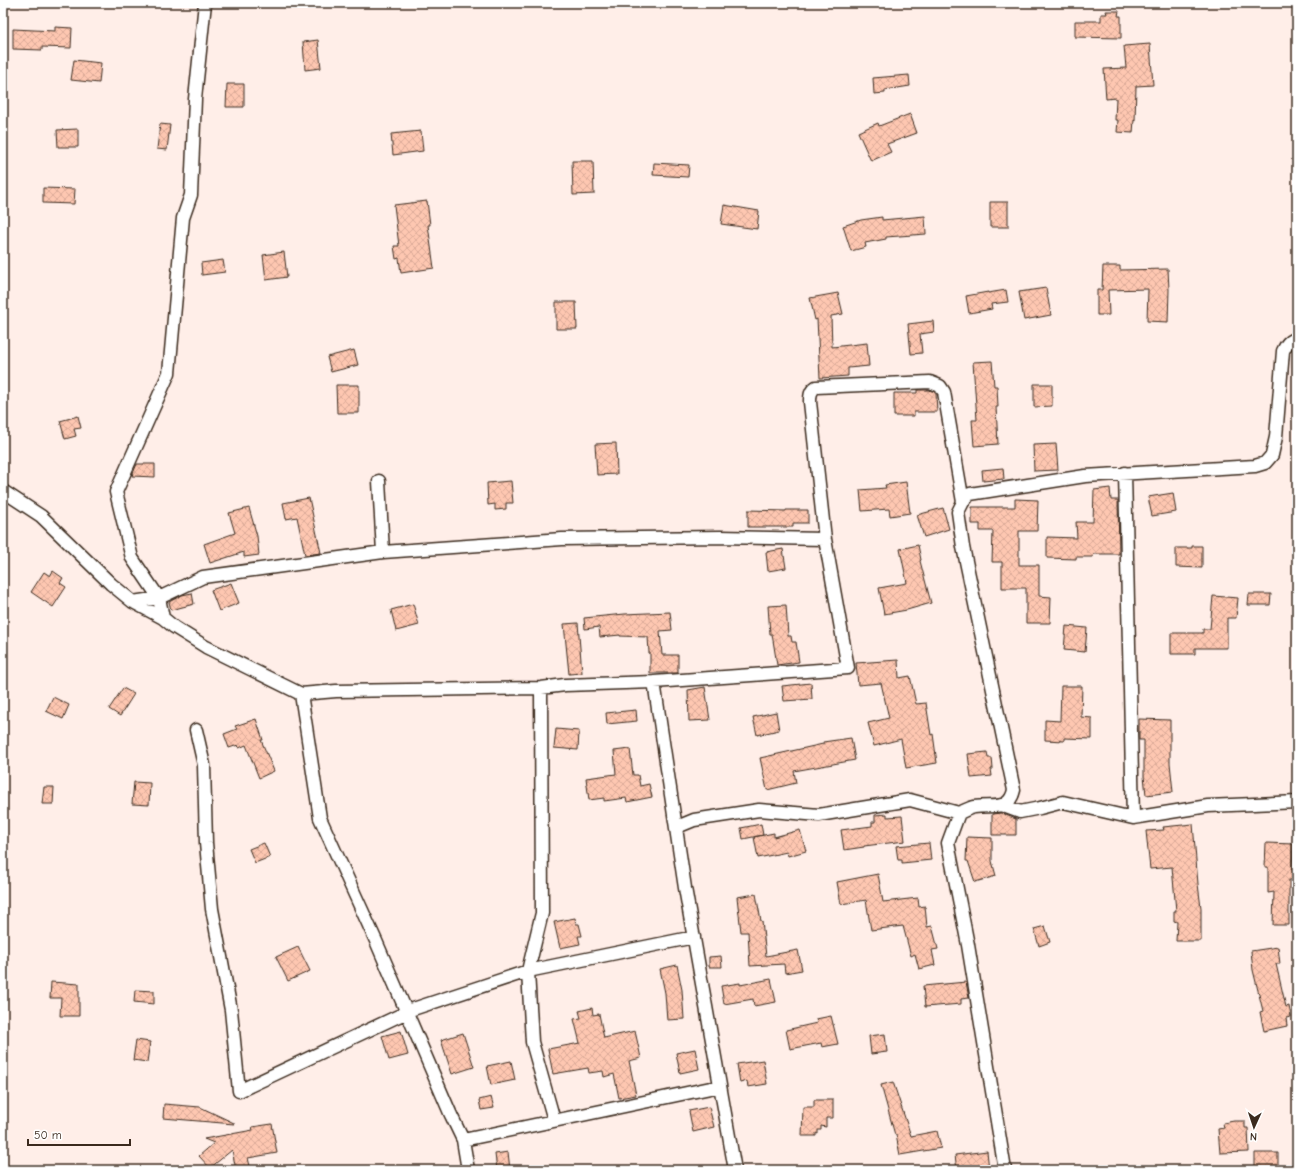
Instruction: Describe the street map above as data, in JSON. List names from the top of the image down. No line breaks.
{"scale_bar":"50 m","north":"bottom"}
